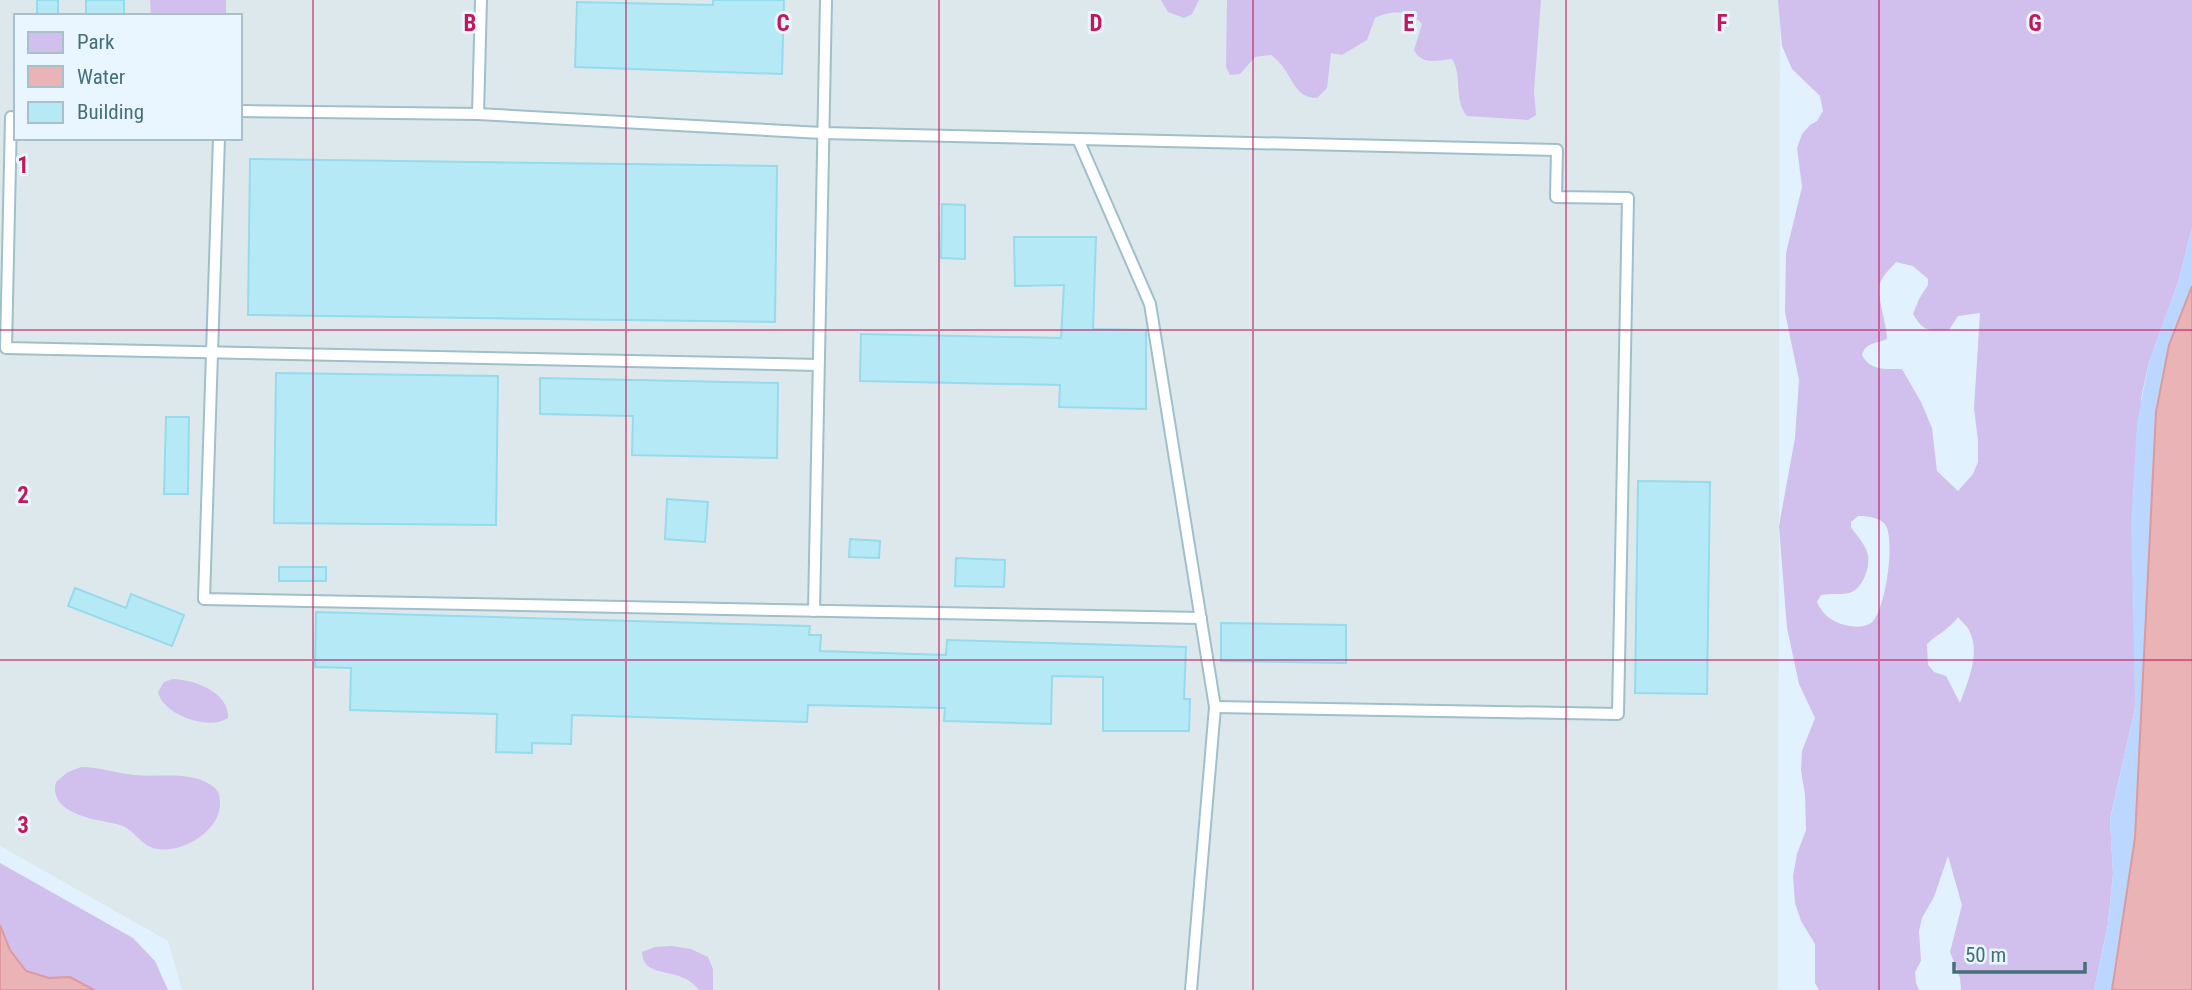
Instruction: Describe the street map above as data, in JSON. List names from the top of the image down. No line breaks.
{"legend":["Park","Water","Building"],"scale_bar":"50 m","grid":{"columns":["B","C","D","E","F","G"],"rows":["1","2","3"]}}
